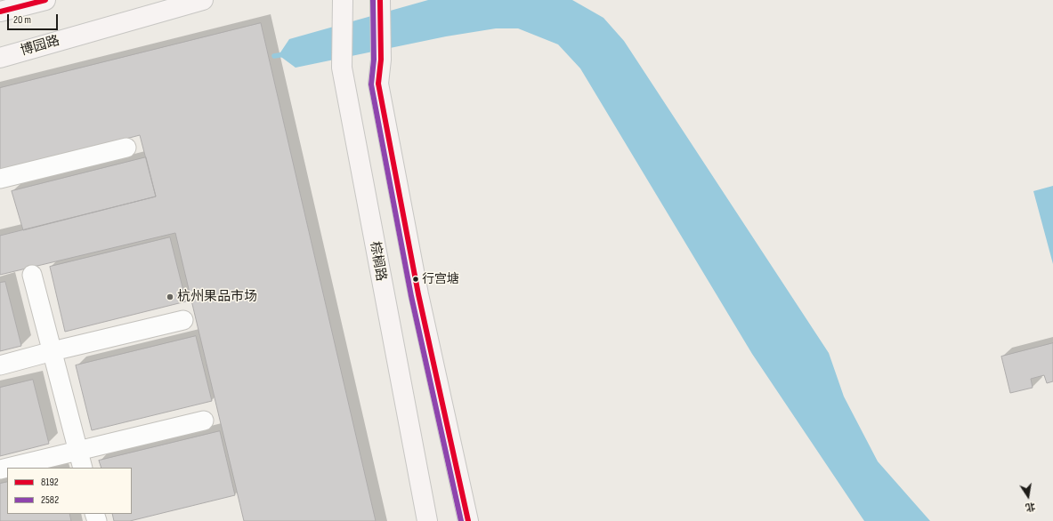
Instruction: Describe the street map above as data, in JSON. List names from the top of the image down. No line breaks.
{"streets":{"main road":["博园路","棕榈路"]},"places":["行宫塘","杭州果品市场"],"lines":["transit line 8192","transit line 2582"],"legend":["8192","2582"],"scale_bar":"20 m","north":"bottom"}
